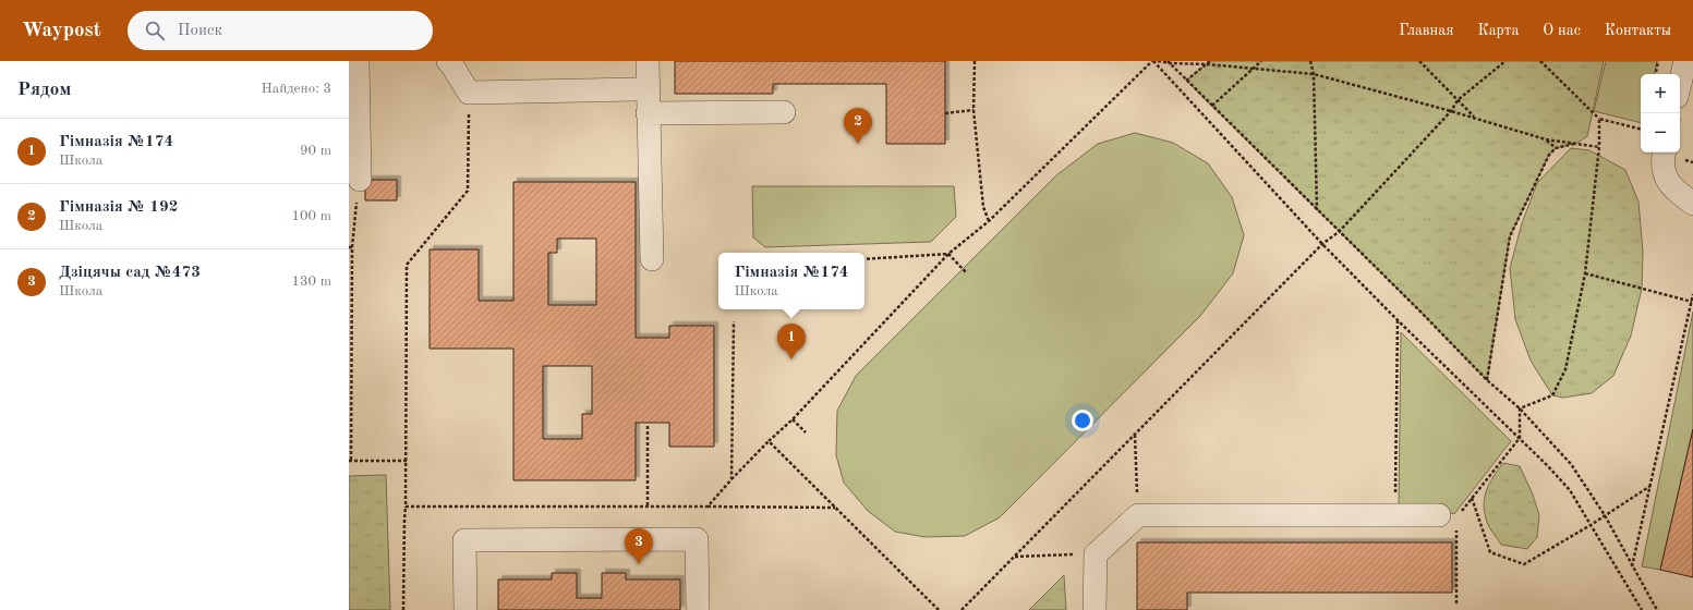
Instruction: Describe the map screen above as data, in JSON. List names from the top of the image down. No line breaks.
{"page":{"header":"Waypost","search":"Поиск","nav":["Главная","Карта","О нас","Контакты"],"heading":["Рядом","Найдено: 3"],"map_buttons":["+","−"],"pins":["2","1","3"],"list":[{"mark":"1","name":"Гімназія №174","note":"Школа","value":"90 m"},{"mark":"2","name":"Гімназія № 192","note":"Школа","value":"100 m"},{"mark":"3","name":"Дзіцячы сад №473","note":"Школа","value":"130 m"}],"popup":["Гімназія №174","Школа"]}}
